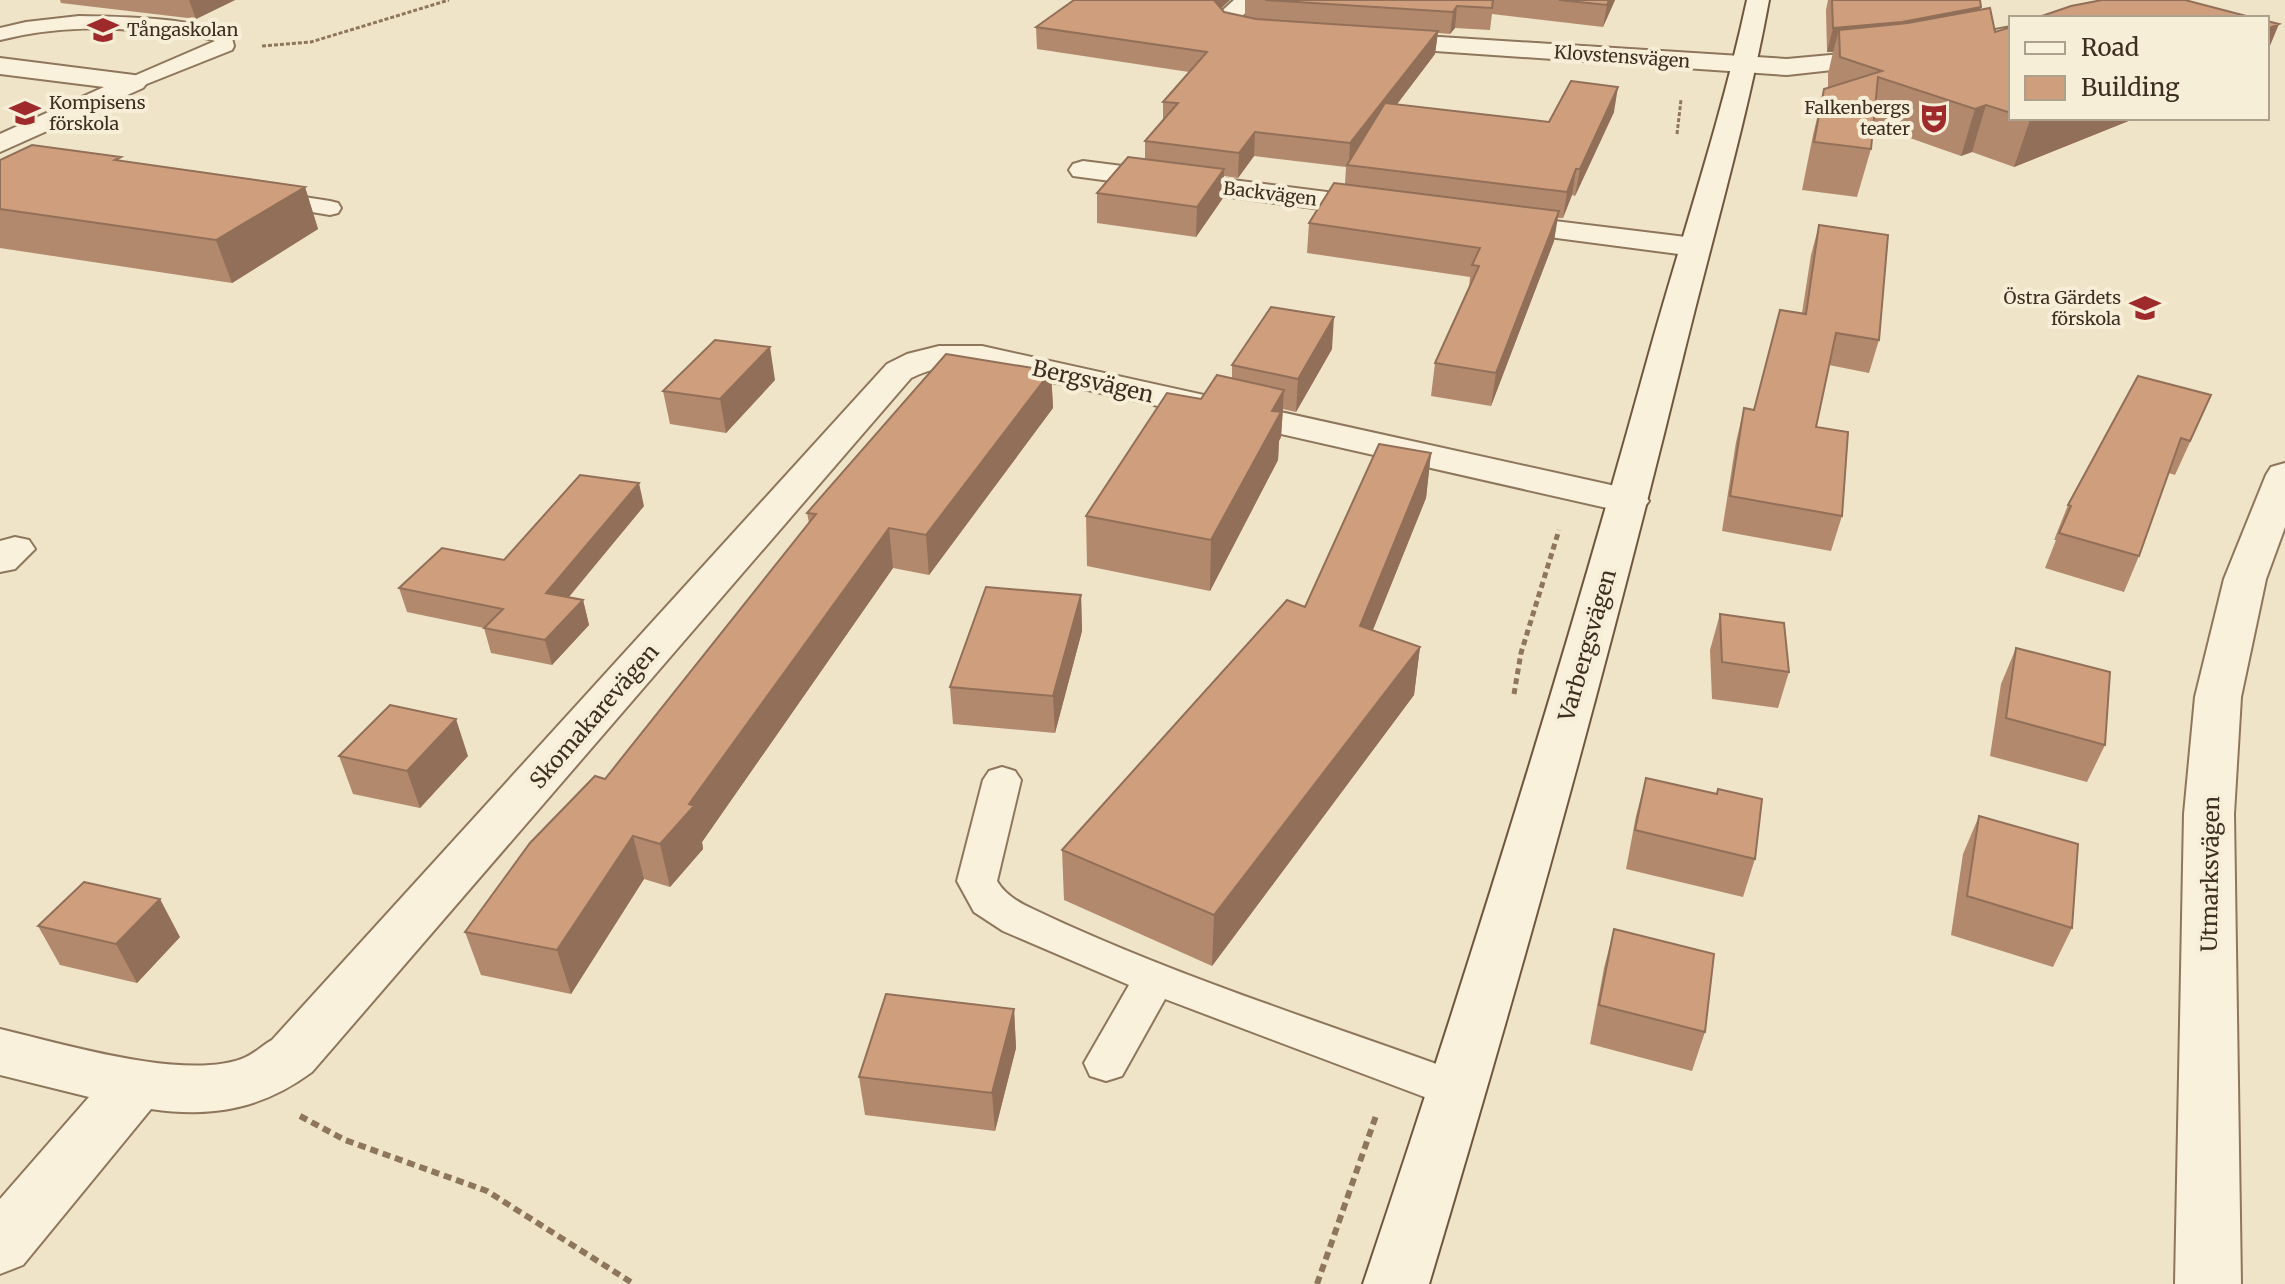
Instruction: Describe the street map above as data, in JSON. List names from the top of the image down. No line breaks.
{"streets":{"street":["Klovstensvägen","Backvägen","Bergsvägen","Varbergsvägen","Skomakarevägen","Utmarksvägen"]},"crossings":[["Klovstensvägen","Varbergsvägen"],["Bergsvägen","Varbergsvägen"],["Bergsvägen","Skomakarevägen"]],"places":{"school or university":["Tångaskolan","Kompisens förskola","Östra Gärdets förskola"],"theatre":["Falkenbergs teater"]},"legend":["Road","Building"]}
